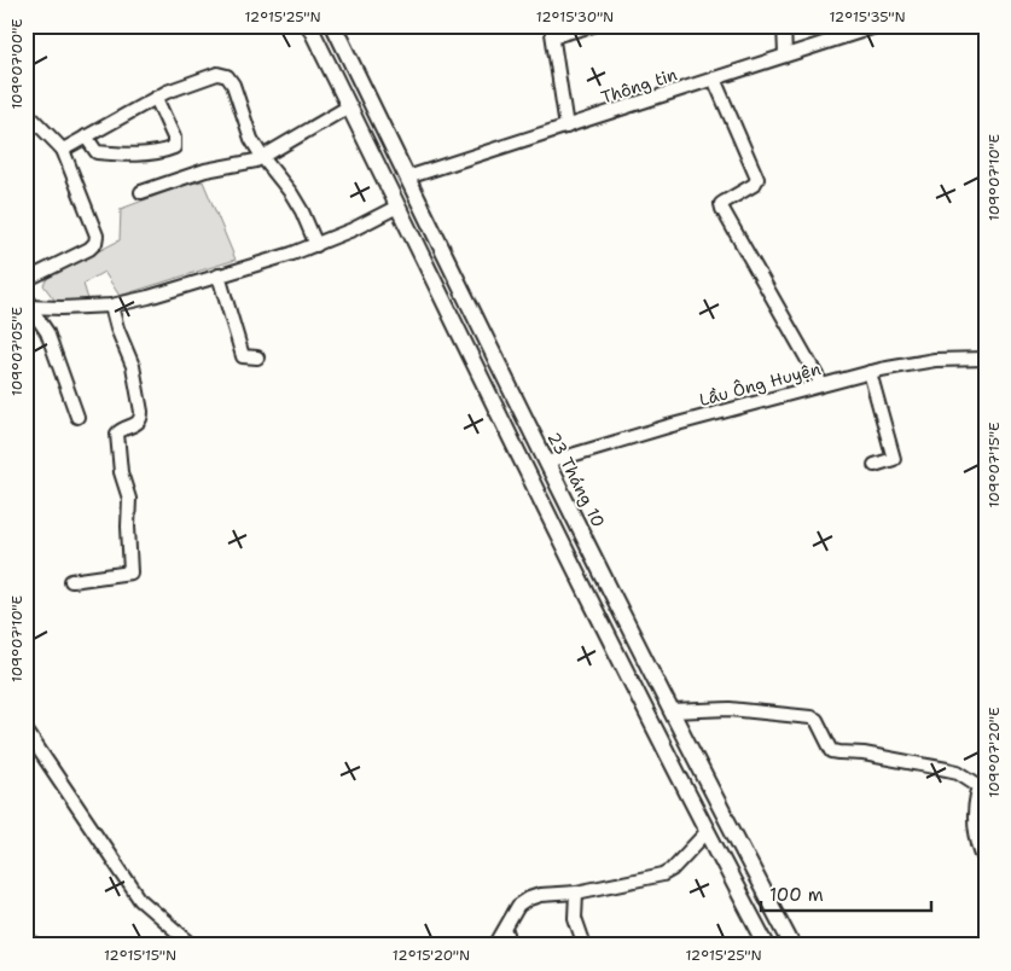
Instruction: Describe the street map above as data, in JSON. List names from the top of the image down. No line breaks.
{"streets":{"main road":["23 Tháng 10"],"street":["Thông tin","Lầu Ông Huyện"]},"crossings":[["Thông tin","23 Tháng 10"],["Lầu Ông Huyện","23 Tháng 10"]],"scale_bar":"100 m","coordinates":["12°15'25\"N","12°15'30\"N","12°15'35\"N","109°07'00\"E","109°07'10\"E","109°07'05\"E","109°07'15\"E","109°07'20\"E","12°15'15\"N","12°15'20\"N"]}
